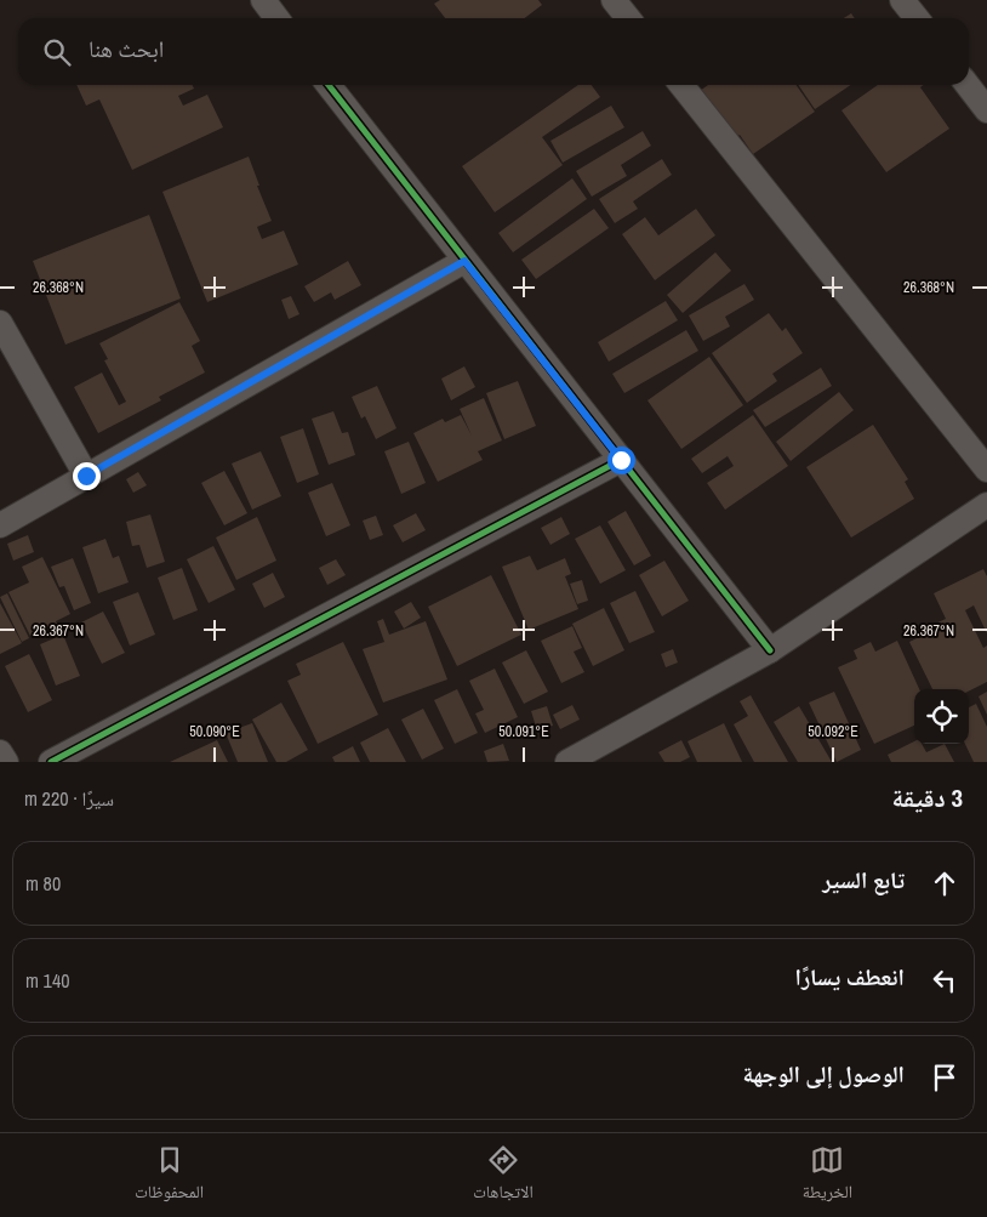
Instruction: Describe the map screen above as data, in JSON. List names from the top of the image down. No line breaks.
{"page":{"search":"ابحث هنا","heading":["3 دقيقة","سيرًا · 220 m"],"list":[["تابع السير","80 m"],["انعطف يسارًا","140 m"],"الوصول إلى الوجهة"],"nav":["الخريطة","الاتجاهات","المحفوظات"]},"coordinates":["26.368°N","26.367°N","50.090°E","50.091°E","50.092°E"]}
